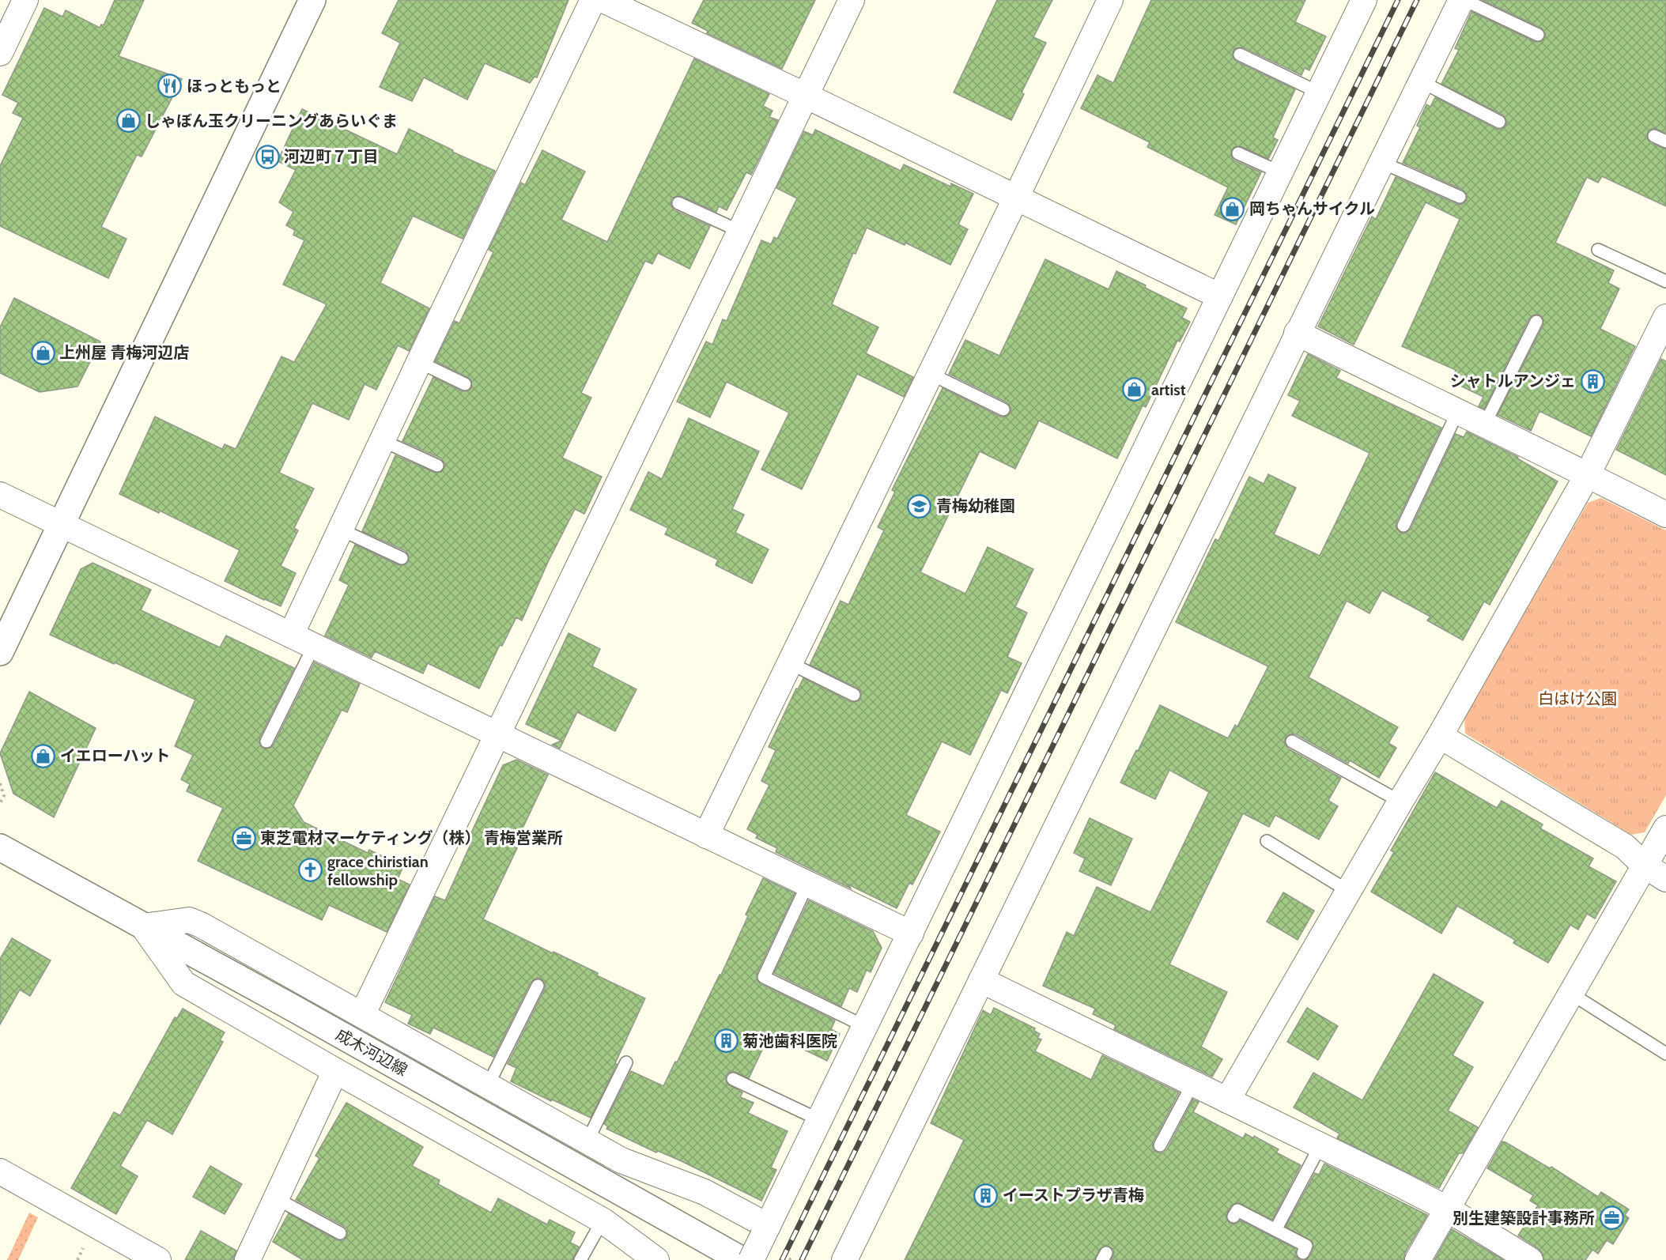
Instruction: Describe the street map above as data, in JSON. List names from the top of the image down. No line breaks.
{"streets":{"main road":["成木河辺線"]},"parks":["白はけ公園"],"places":{"restaurant":["ほっともっと"],"shop":["しゃぼん玉クリーニングあらいぐま","岡ちゃんサイクル","上州屋 青梅河辺店","artist","イエローハット"],"bus stop":["河辺町７丁目"],"building":["シャトルアンジェ","菊池歯科医院","イーストプラザ青梅"],"school or university":["青梅幼稚園"],"office":["東芝電材マーケティング（株） 青梅営業所","別生建築設計事務所"],"church":["grace chiristian fellowship"]}}
